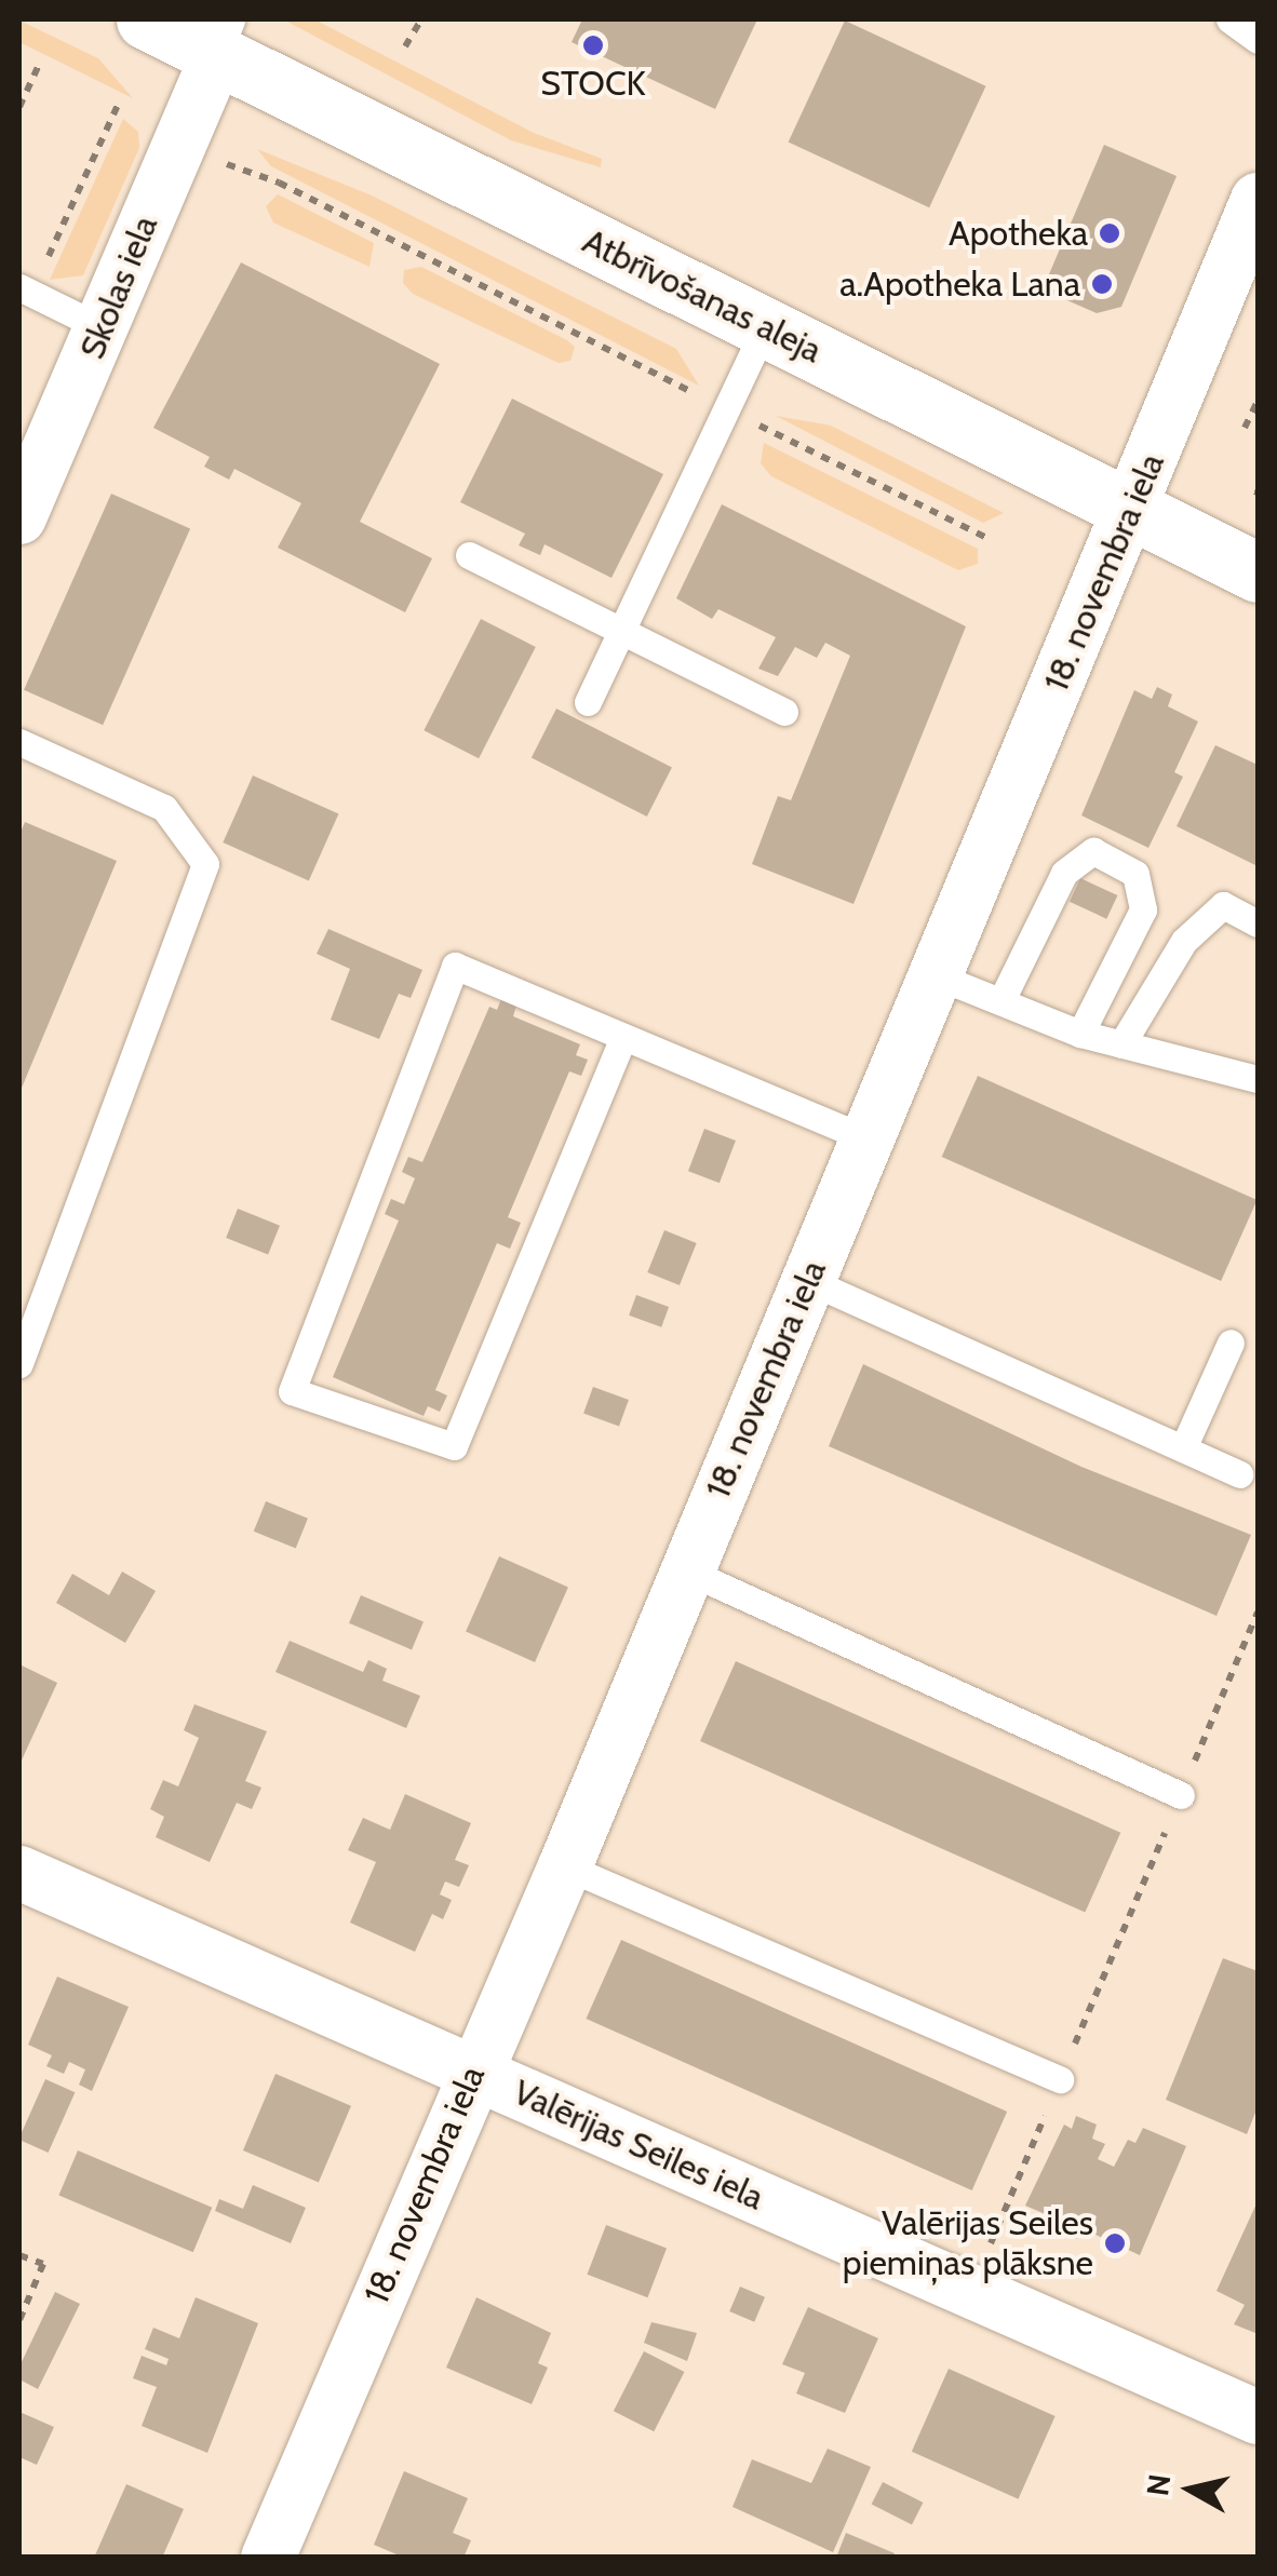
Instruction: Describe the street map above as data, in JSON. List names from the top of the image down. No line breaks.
{"streets":{"main road":["Atbrīvošanas aleja"],"street":["Skolas iela","18. novembra iela","Valērijas Seiles iela"]},"crossings":[["Skolas iela","Atbrīvošanas aleja"],["Atbrīvošanas aleja","18. novembra iela"],["18. novembra iela","Valērijas Seiles iela"]],"places":["STOCK","Apotheka","a.Apotheka Lana","Valērijas Seiles piemiņas plāksne"],"north":"left"}
